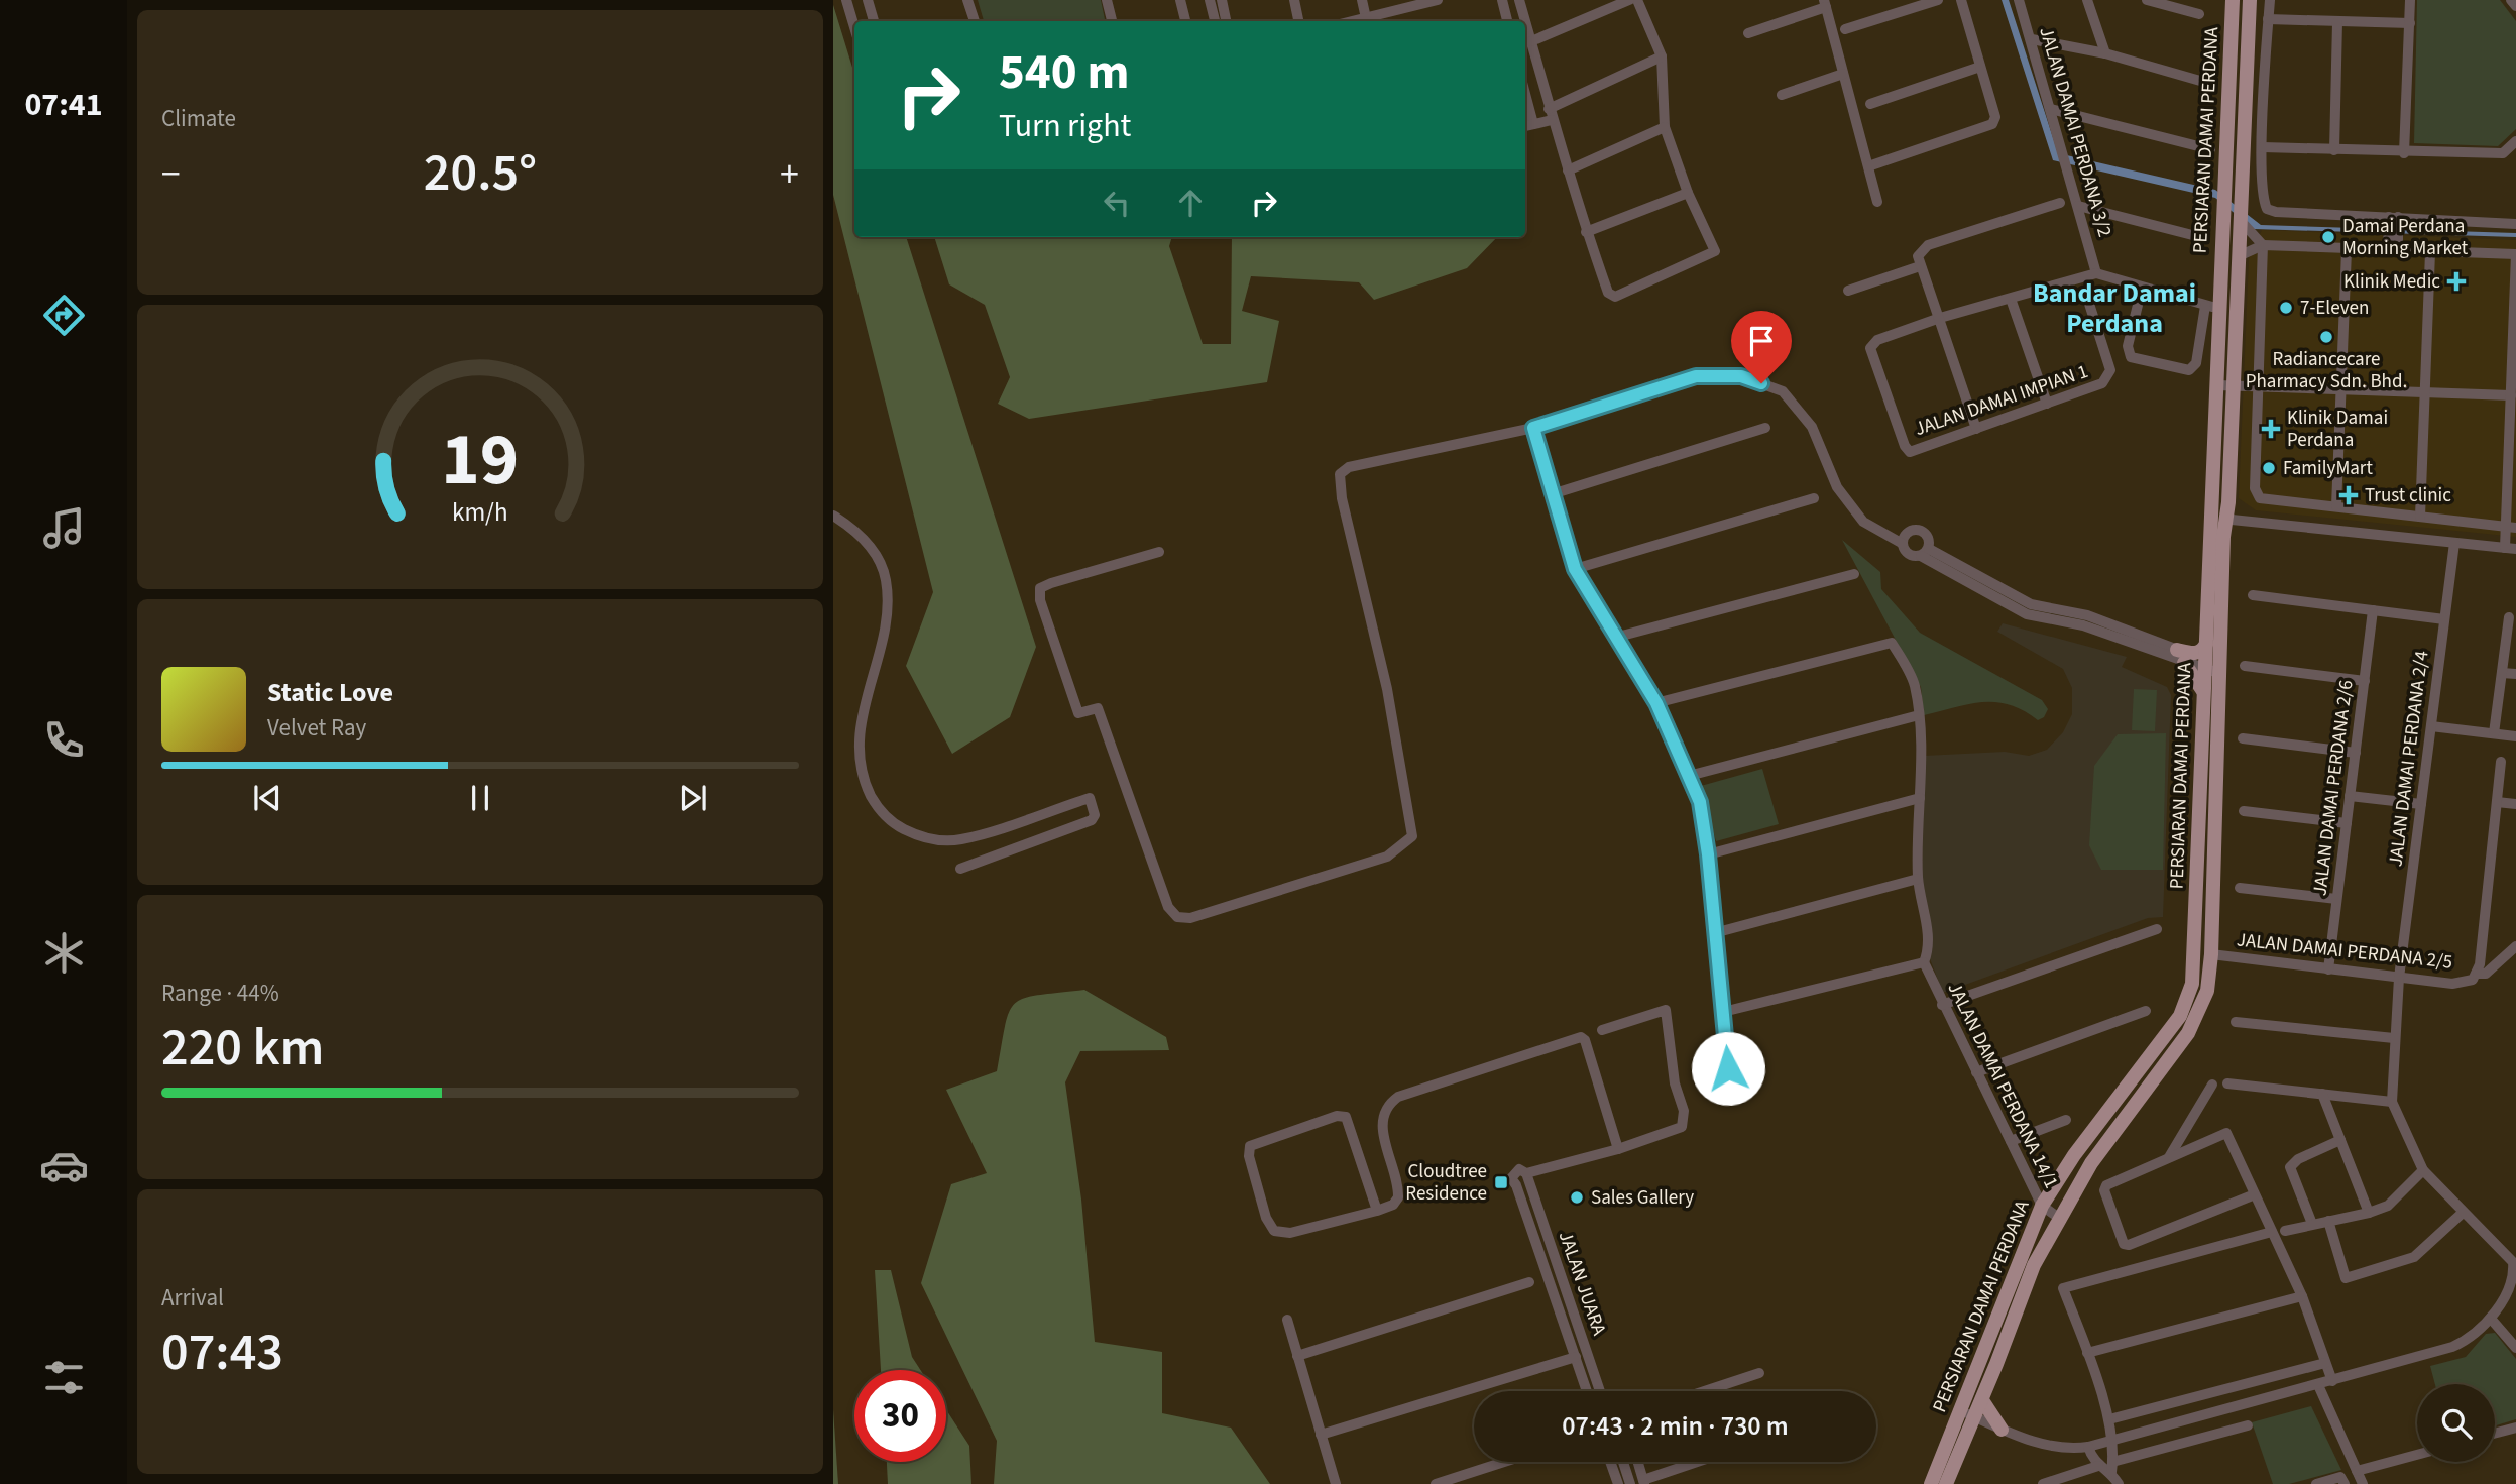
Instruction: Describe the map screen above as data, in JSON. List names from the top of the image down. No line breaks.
{"streets":{"main road":["PERSIARAN DAMAI PERDANA"],"street":["JALAN DAMAI PERDANA 3/2","JALAN DAMAI IMPIAN 1","JALAN DAMAI PERDANA 2/4","JALAN DAMAI PERDANA 2/6","JALAN DAMAI PERDANA 2/5","JALAN DAMAI PERDANA 14/1","JALAN JUARA"]},"crossings":[["PERSIARAN DAMAI PERDANA","JALAN DAMAI PERDANA 2/5"],["PERSIARAN DAMAI PERDANA","JALAN DAMAI PERDANA 14/1"],["JALAN DAMAI PERDANA 2/4","JALAN DAMAI PERDANA 2/5"],["JALAN DAMAI PERDANA 2/6","JALAN DAMAI PERDANA 2/5"]],"districts":["Bandar Damai Perdana"],"places":{"other":["Damai Perdana Morning Market","7-Eleven","Radiancecare Pharmacy Sdn. Bhd.","FamilyMart","Sales Gallery"],"health":["Klinik Medic","Klinik Damai Perdana","Trust clinic"],"transit":["Cloudtree Residence"]},"page":{"tabs":"07:41","tile":["Climate",["Range · 44%","220 km"],["Arrival","07:43"]],"turn":["540 m","Turn right"],"heat":["−","20.5°","+"],"song":["Static Love","Velvet Ray"],"limit":"30","trip":"07:43 · 2 min · 730 m","gauge":["19","km/h"]}}
